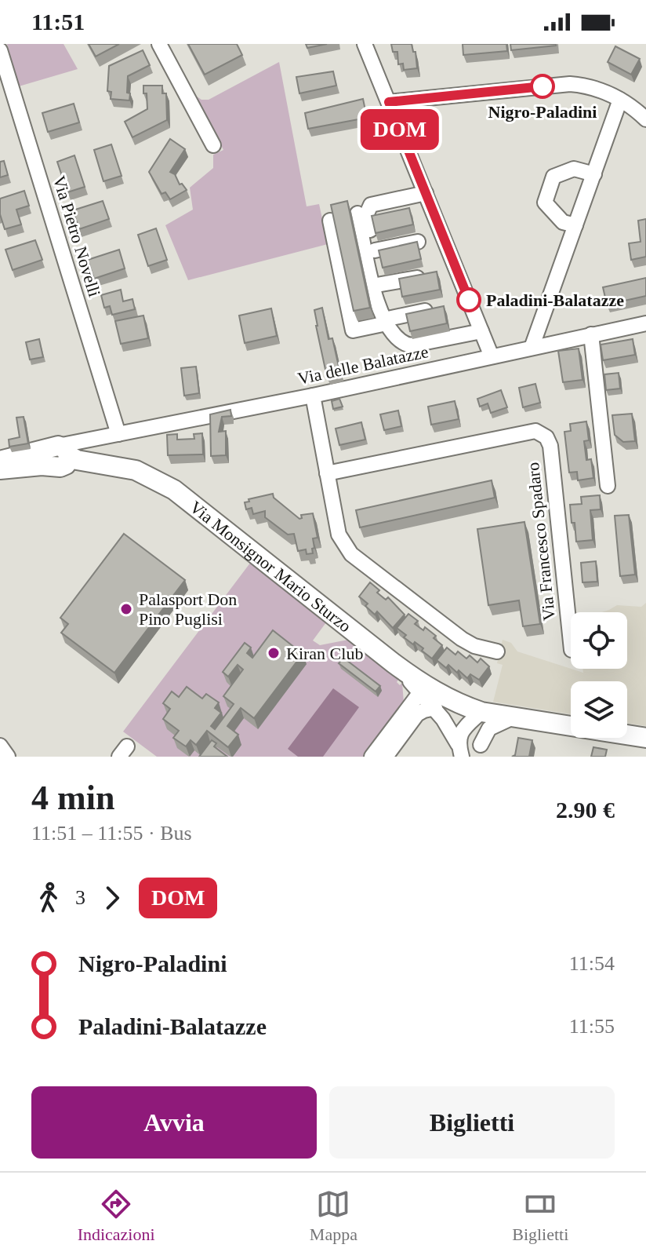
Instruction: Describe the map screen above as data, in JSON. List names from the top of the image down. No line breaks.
{"streets":{"main road":["Via Monsignor Mario Sturzo"],"street":["Via Pietro Novelli","Via delle Balatazze","Via Francesco Spadaro"]},"crossings":[["Via Pietro Novelli","Via delle Balatazze"],["Via delle Balatazze","Via Monsignor Mario Sturzo"]],"places":["Nigro-Paladini","Paladini-Balatazze","Palasport Don Pino Puglisi","Kiran Club"],"lines":["bus line DOM"],"page":{"status":"11:51","on_map":"DOM","heading":["4 min","11:51 – 11:55 · Bus","2.90 €"],"legs":["3","DOM"],"list":[{"name":"Nigro-Paladini","value":"11:54"},{"name":"Paladini-Balatazze","value":"11:55"}],"buttons":["Avvia","Biglietti"],"tabs":["Indicazioni","Mappa","Biglietti"]}}
